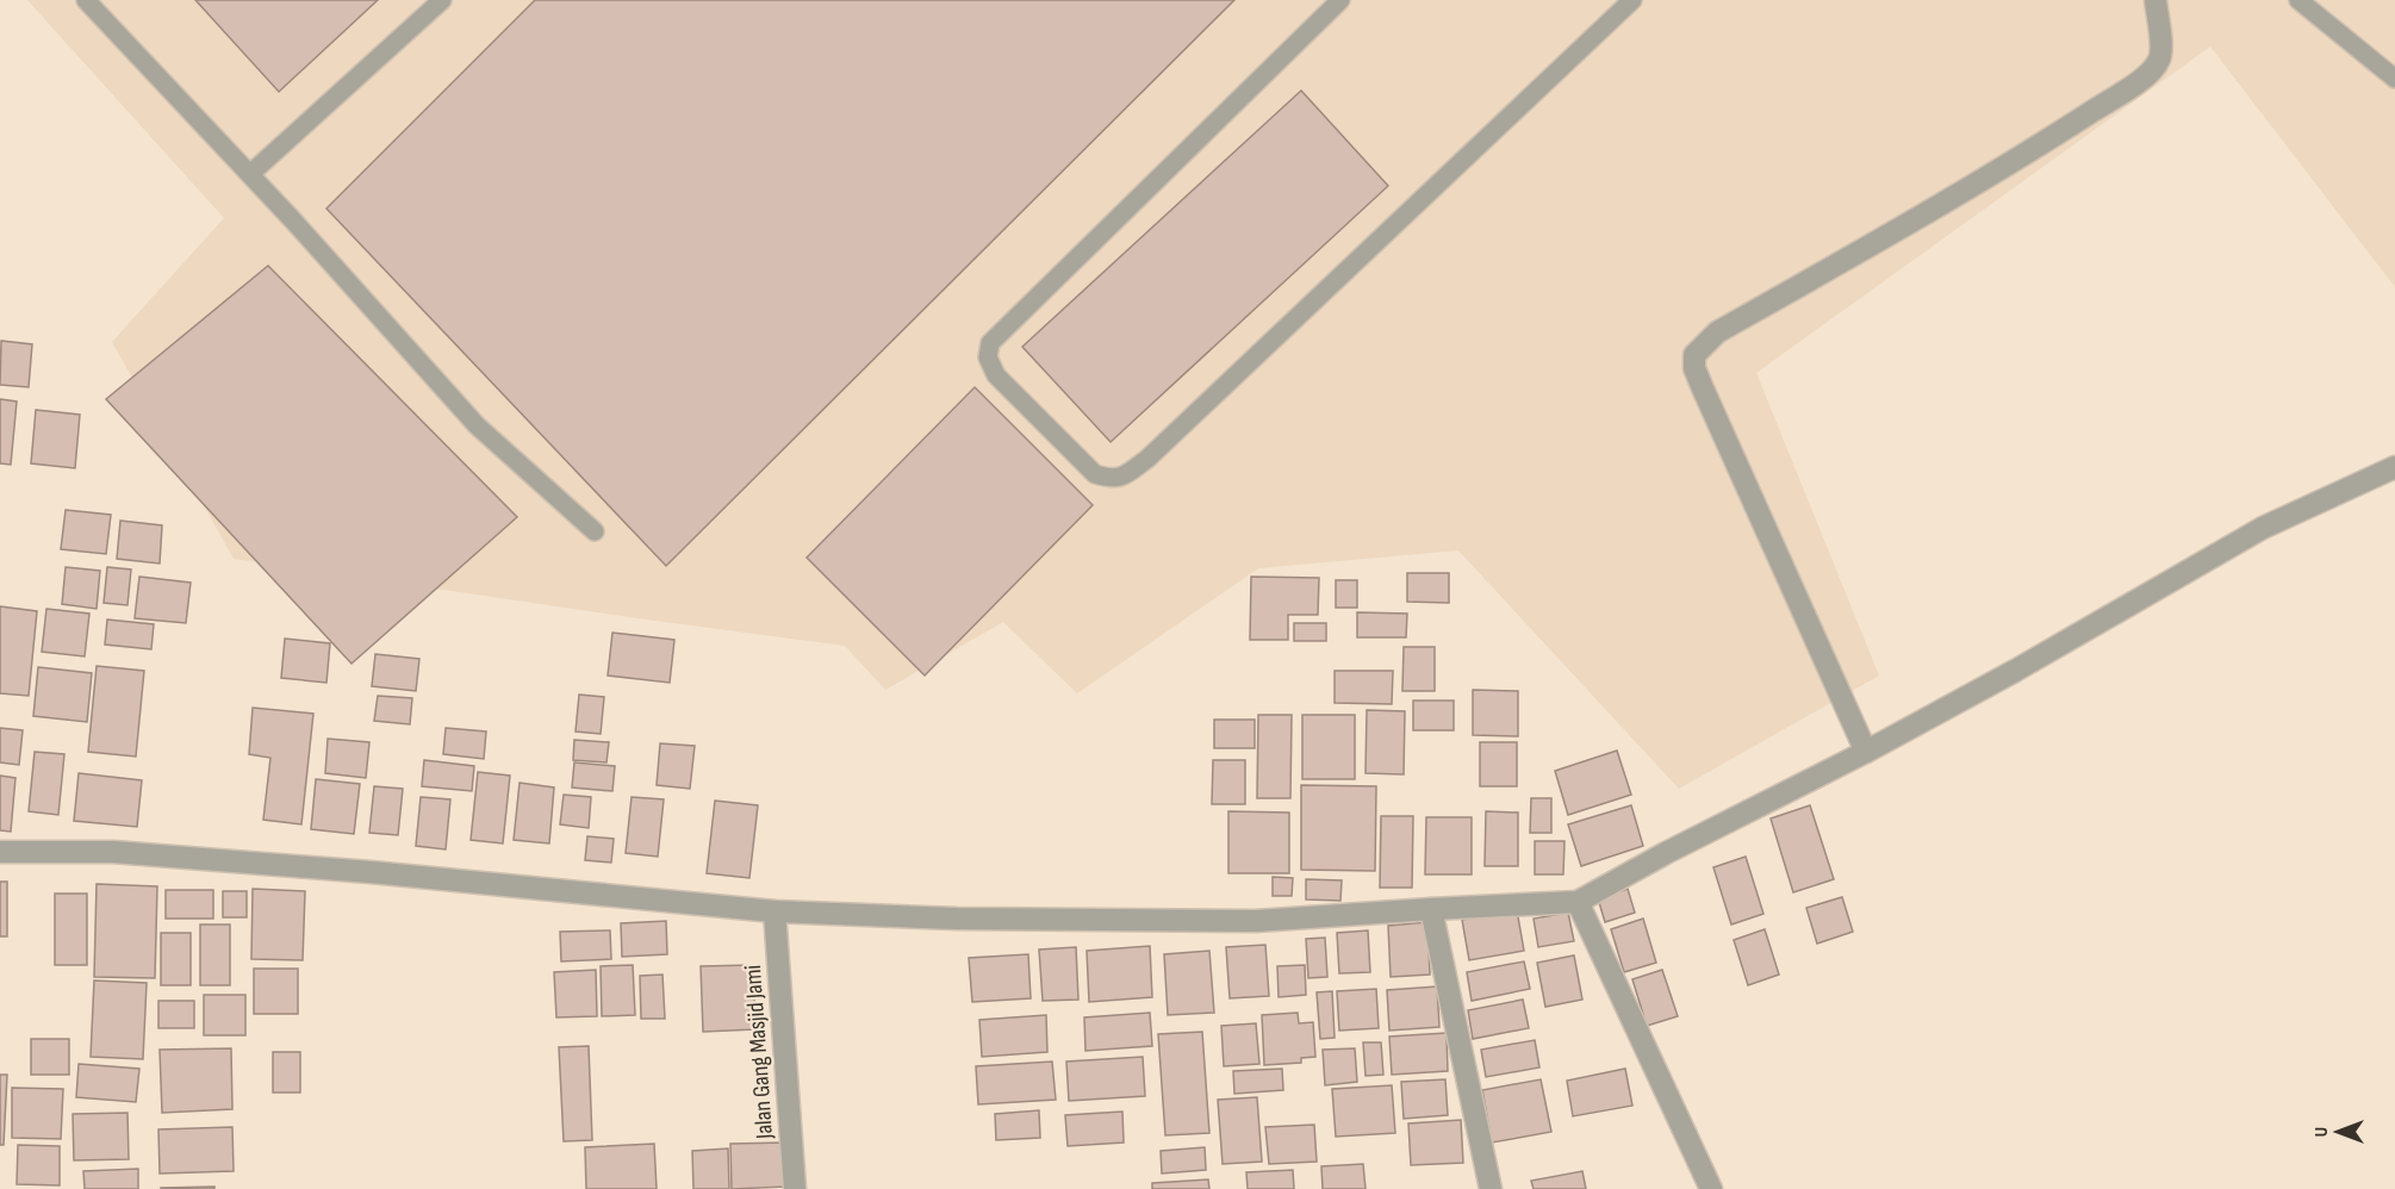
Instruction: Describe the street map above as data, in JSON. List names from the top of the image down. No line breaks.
{"streets":{"street":["Jalan Gang Masjid Jami"]},"north":"left"}
